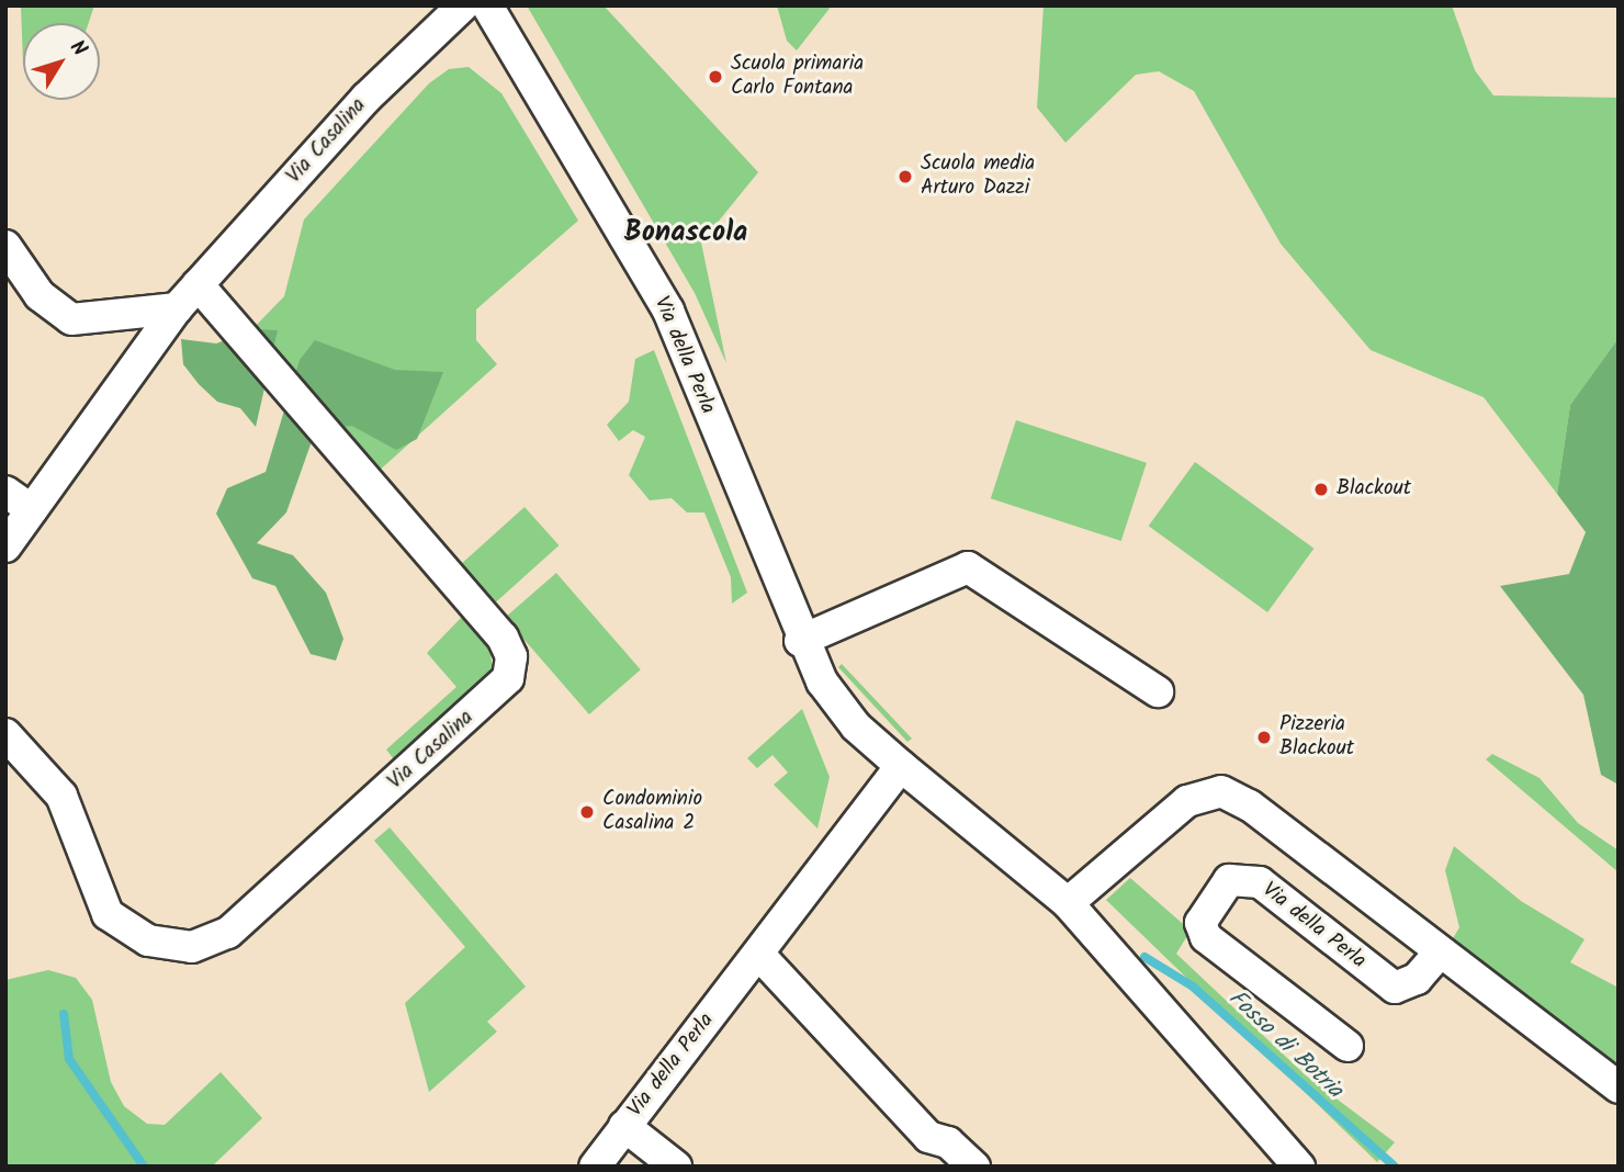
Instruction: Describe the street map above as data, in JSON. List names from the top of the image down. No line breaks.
{"streets":{"street":["Via Casalina","Via della Perla"]},"districts":["Bonascola"],"water":["Fosso di Botria"],"places":["Scuola primaria Carlo Fontana","Scuola media Arturo Dazzi","Blackout","Pizzeria Blackout","Condominio Casalina 2"],"north":"top right"}
